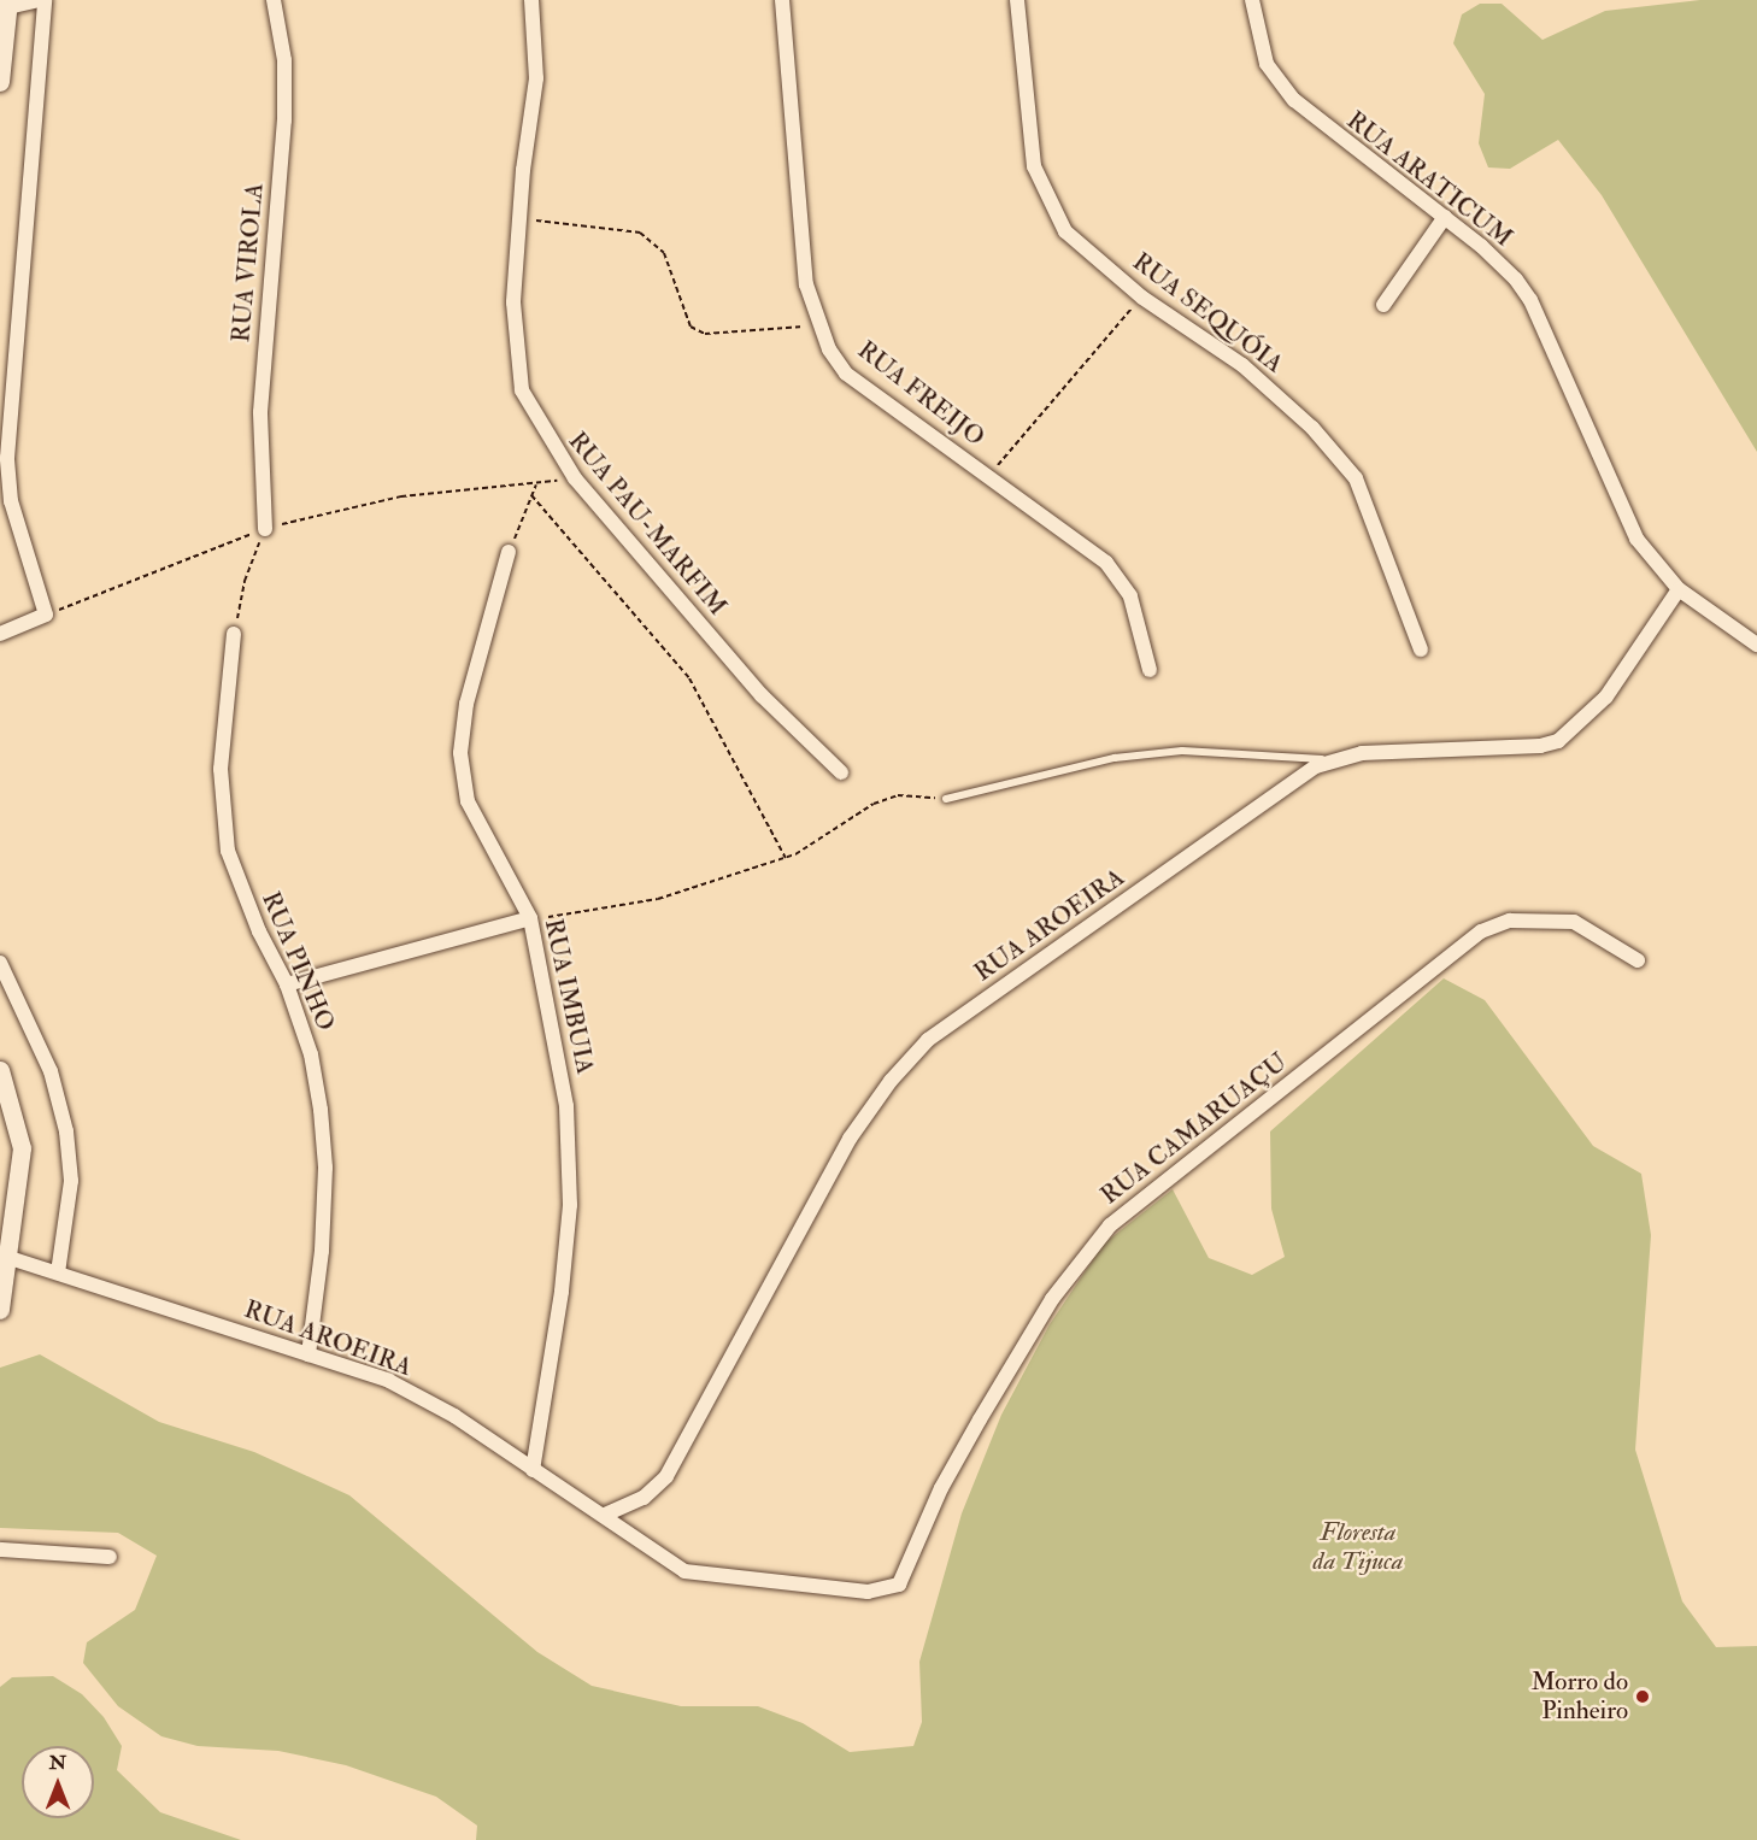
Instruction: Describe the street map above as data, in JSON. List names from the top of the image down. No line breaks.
{"streets":{"street":["RUA ARATICUM","RUA VIROLA","RUA SEQUÓIA","RUA FREIJO","RUA PAU-MARFIM","RUA AROEIRA","RUA PINHO","RUA IMBUIA","RUA CAMARUAÇU"]},"crossings":[["RUA ARATICUM","RUA AROEIRA"],["RUA AROEIRA","RUA PINHO"],["RUA AROEIRA","RUA IMBUIA"],["RUA AROEIRA","RUA CAMARUAÇU"]],"parks":["Floresta da Tijuca"],"places":["Morro do Pinheiro"],"north":"top"}
